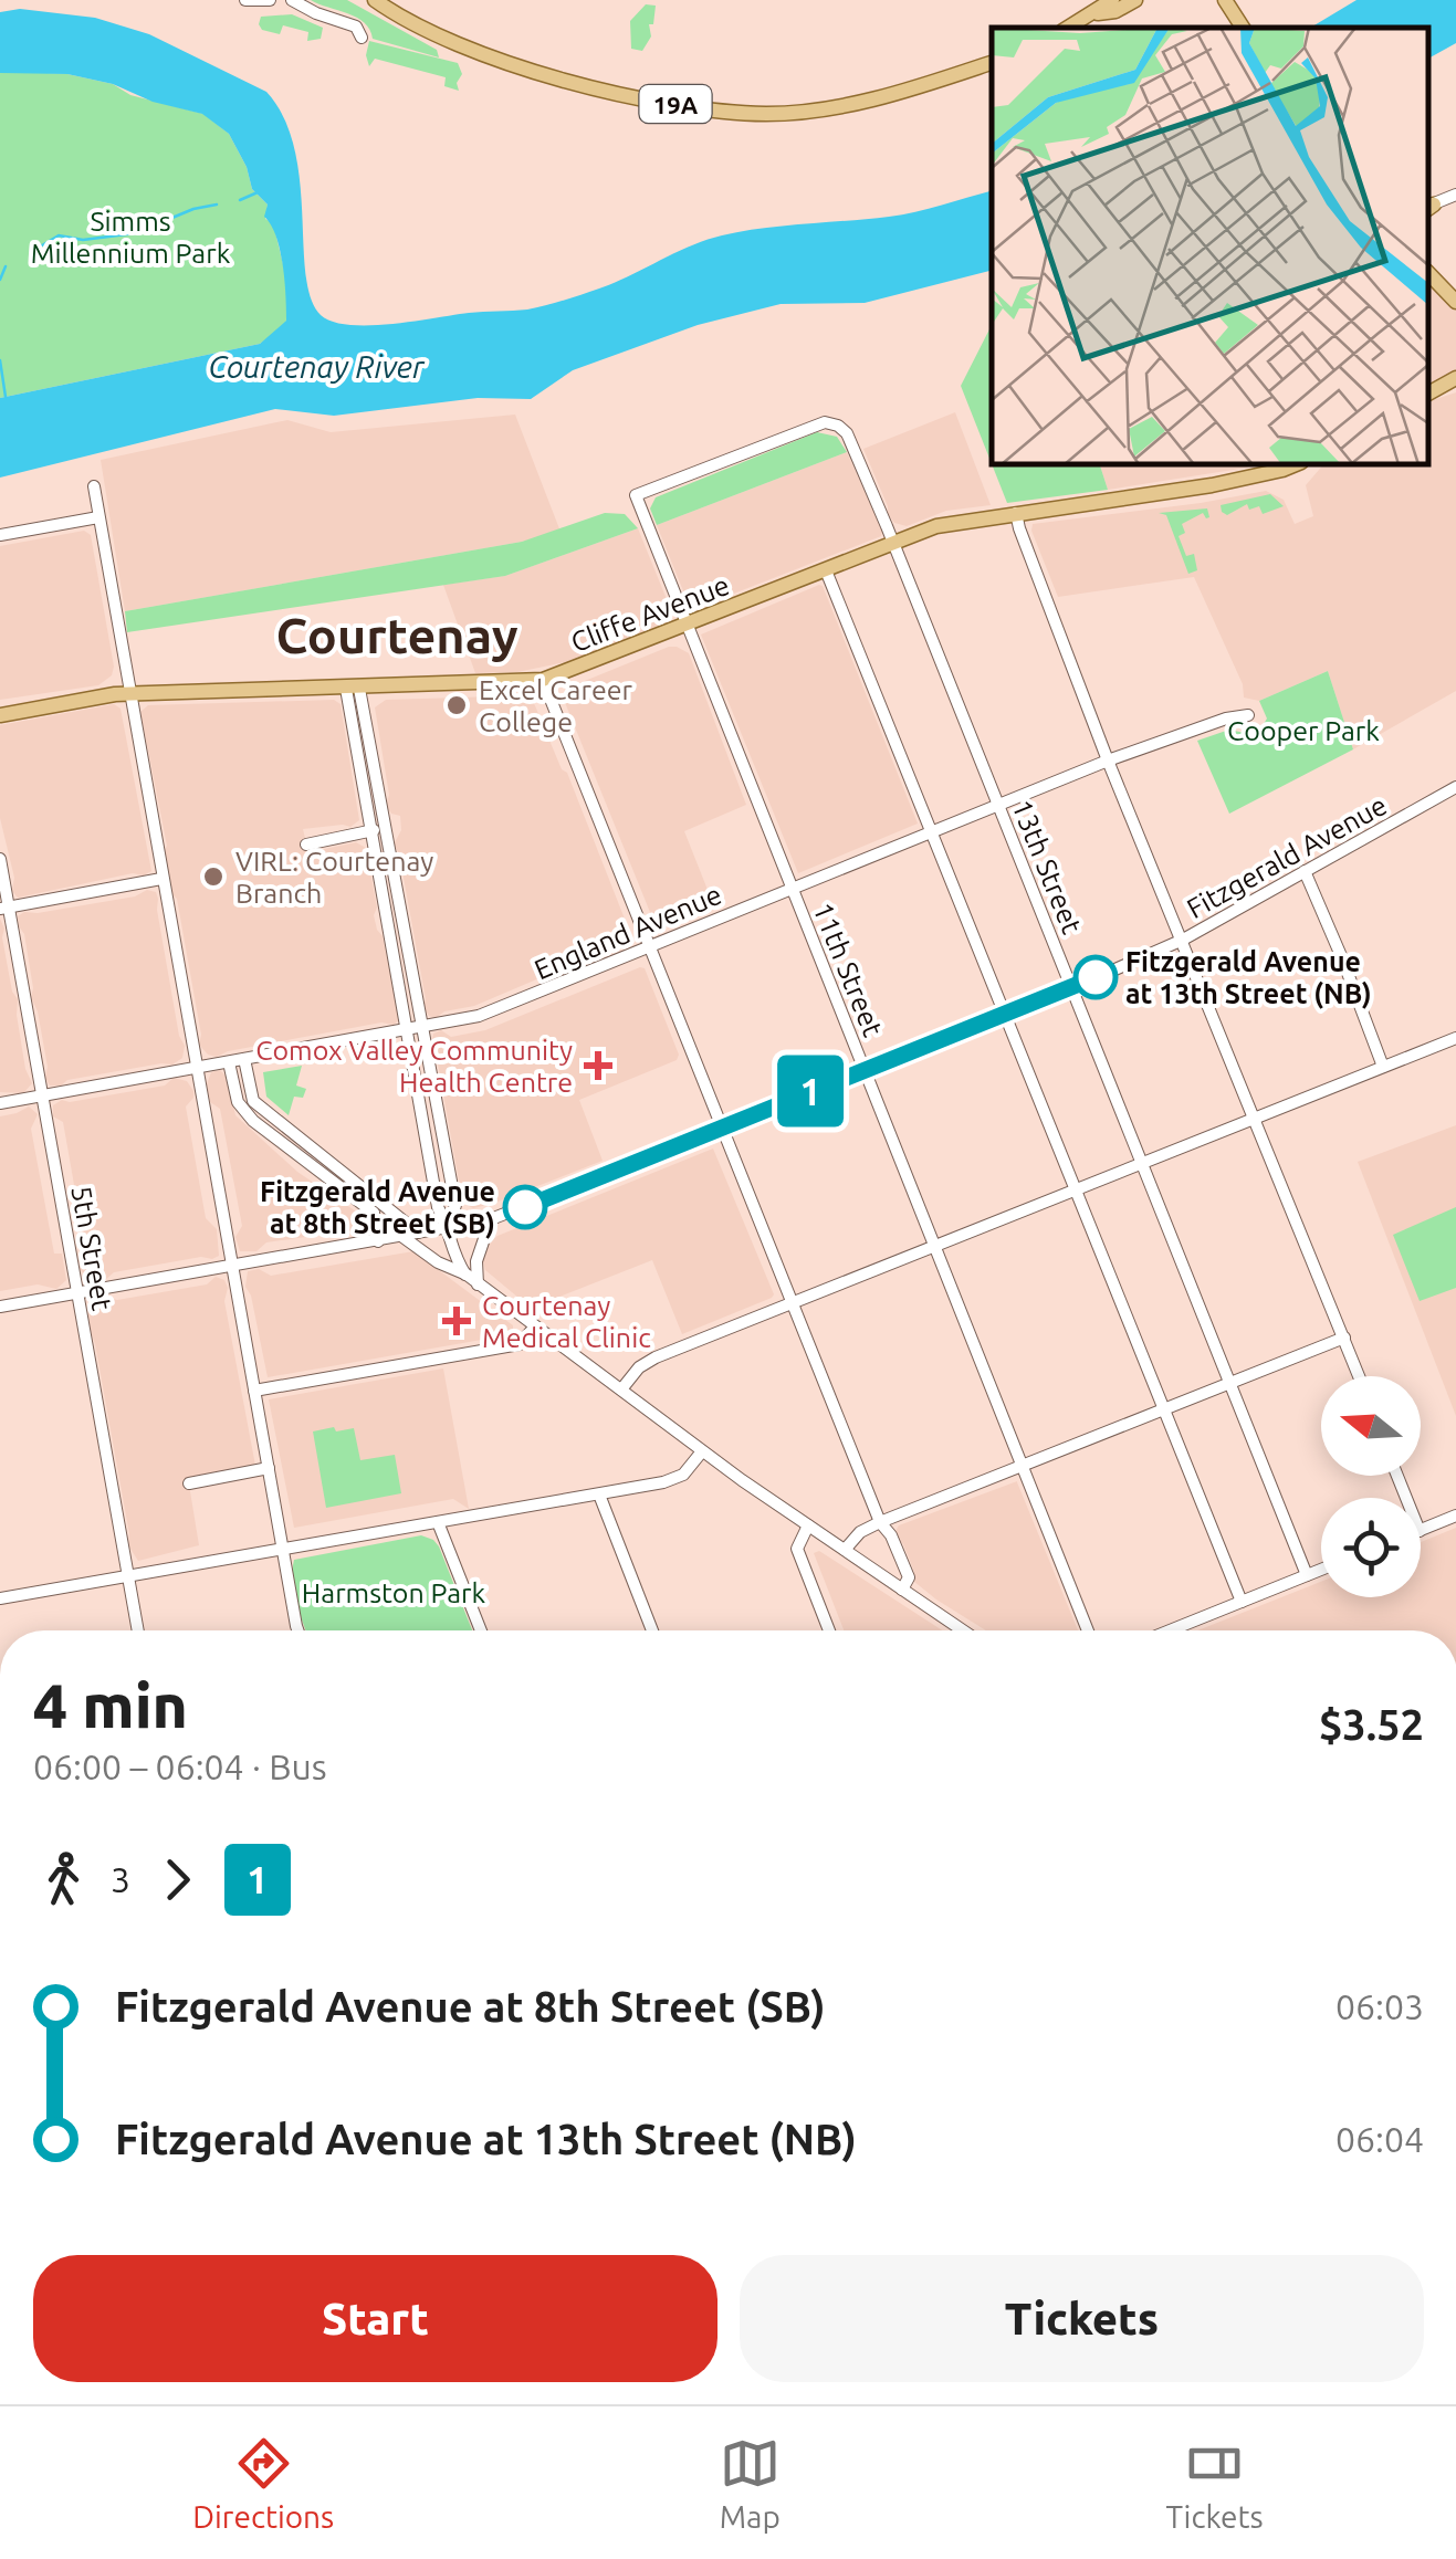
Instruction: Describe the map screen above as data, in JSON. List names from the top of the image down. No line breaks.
{"streets":{"main road":["19A","Cliffe Avenue"],"street":["Fitzgerald Avenue","13th Street","England Avenue","11th Street","5th Street"]},"crossings":[["Cliffe Avenue","13th Street"],["Cliffe Avenue","11th Street"],["Fitzgerald Avenue","13th Street"],["Fitzgerald Avenue","11th Street"],["Fitzgerald Avenue","5th Street"],["13th Street","England Avenue"],["13th Street","11th Street"],["England Avenue","11th Street"],["England Avenue","5th Street"]],"districts":["Courtenay"],"water":["Courtenay River"],"parks":["Simms Millennium Park","Cooper Park","Harmston Park"],"places":{"other":["Excel Career College","VIRL: Courtenay Branch","Fitzgerald Avenue at 13th Street (NB)","Fitzgerald Avenue at 8th Street (SB)"],"health":["Comox Valley Community Health Centre","Courtenay Medical Clinic"]},"lines":["bus line 1"],"north":"left","page":{"on_map":"1","heading":["4 min","06:00 – 06:04 · Bus","$3.52"],"legs":["3","1"],"list":[{"name":"Fitzgerald Avenue at 8th Street (SB)","value":"06:03"},{"name":"Fitzgerald Avenue at 13th Street (NB)","value":"06:04"}],"buttons":["Start","Tickets"],"tabs":["Directions","Map","Tickets"]}}
